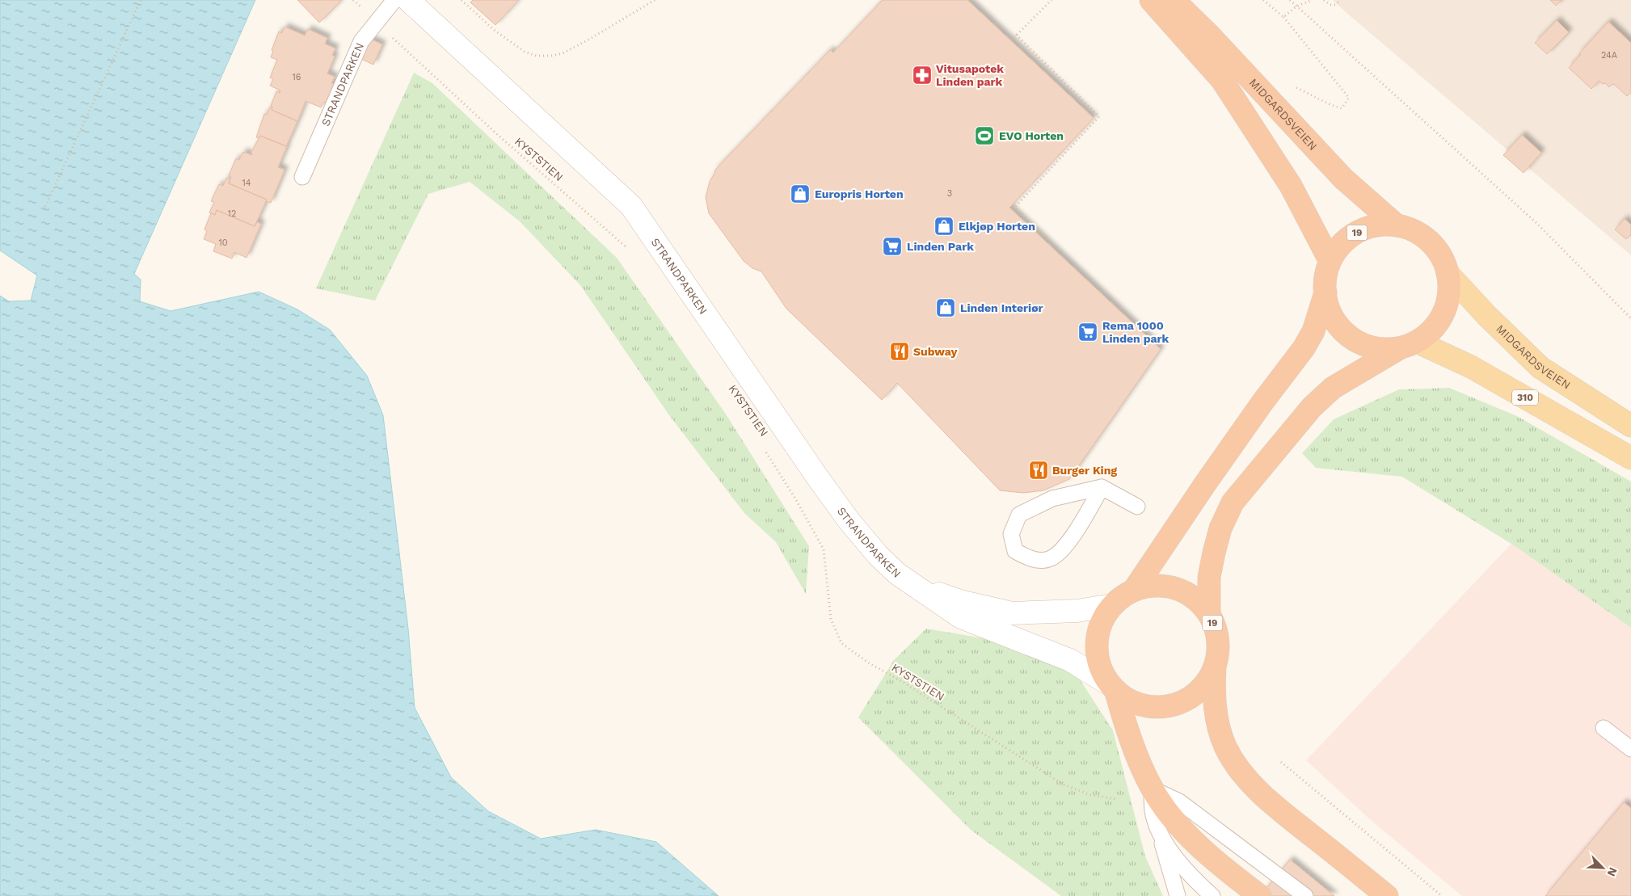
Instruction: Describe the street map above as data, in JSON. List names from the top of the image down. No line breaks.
{"streets":{"highway":["MIDGARDSVEIEN","19"],"main road":["310"],"street":["STRANDPARKEN"],"path":["KYSTSTIEN"]},"crossings":[["STRANDPARKEN","KYSTSTIEN"],["STRANDPARKEN","19"],["MIDGARDSVEIEN","19"],["MIDGARDSVEIEN","310"],["19","310"]],"places":{"pharmacy":["Vitusapotek Linden park"],"sports":["EVO Horten"],"shop":["Europris Horten","Elkjøp Horten","Linden Interiør"],"supermarket":["Linden Park","Rema 1000 Linden park"],"restaurant":["Subway","Burger King"]},"house_numbers":["24A","16","14","3","12","10"],"north":"bottom right"}
